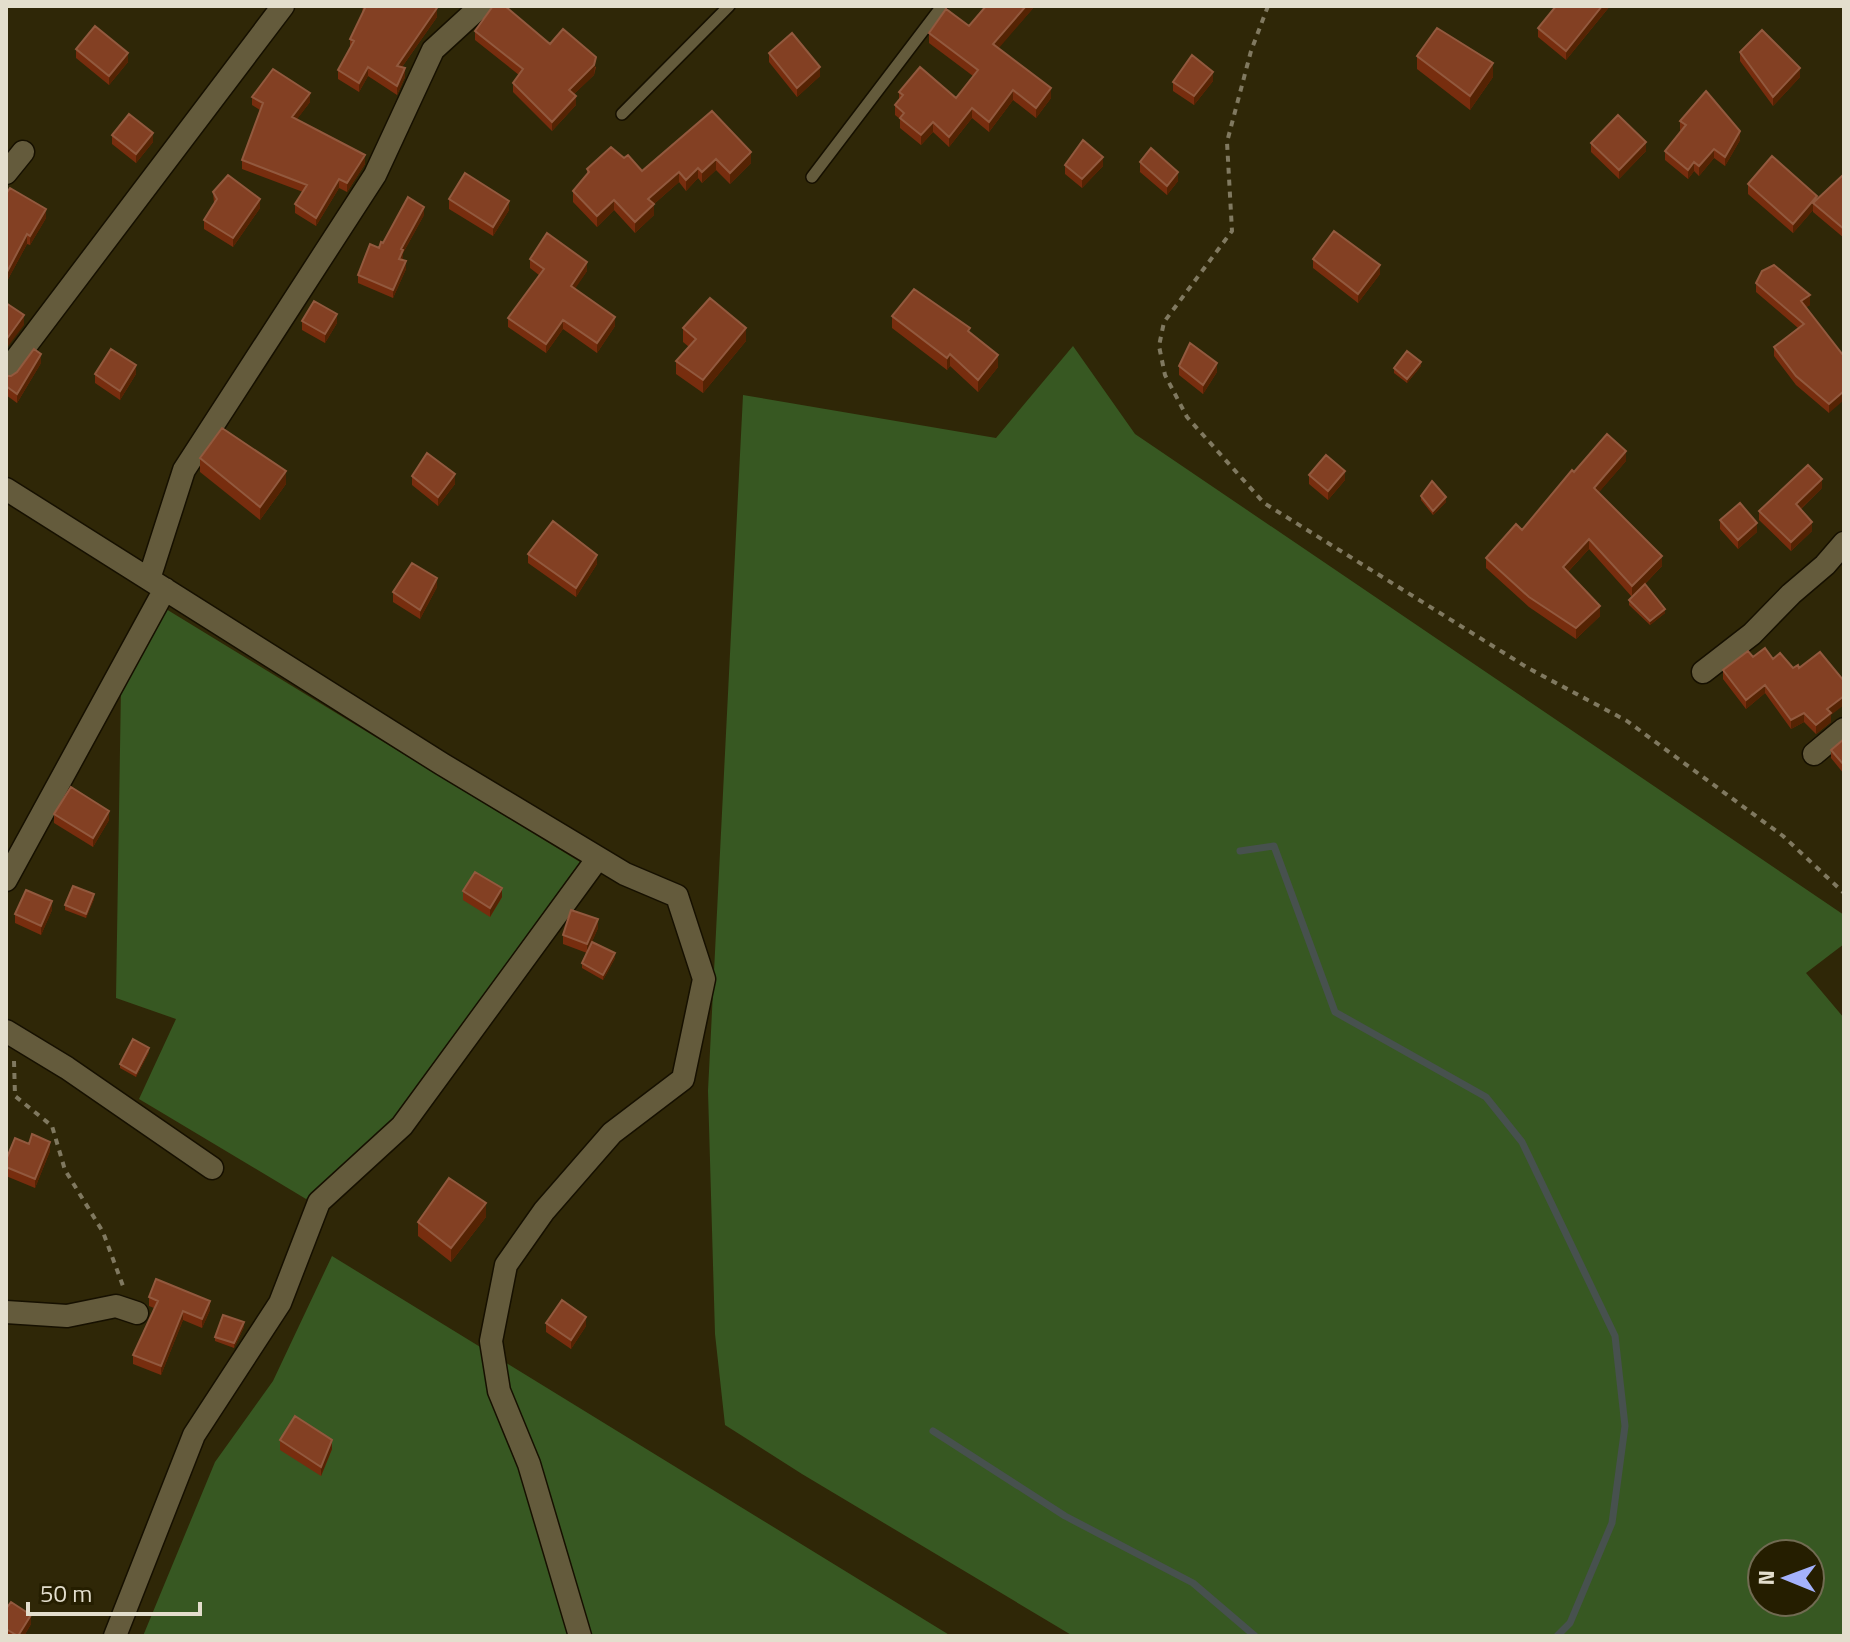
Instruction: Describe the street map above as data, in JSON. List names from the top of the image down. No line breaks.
{"scale_bar":"50 m","north":"left"}
